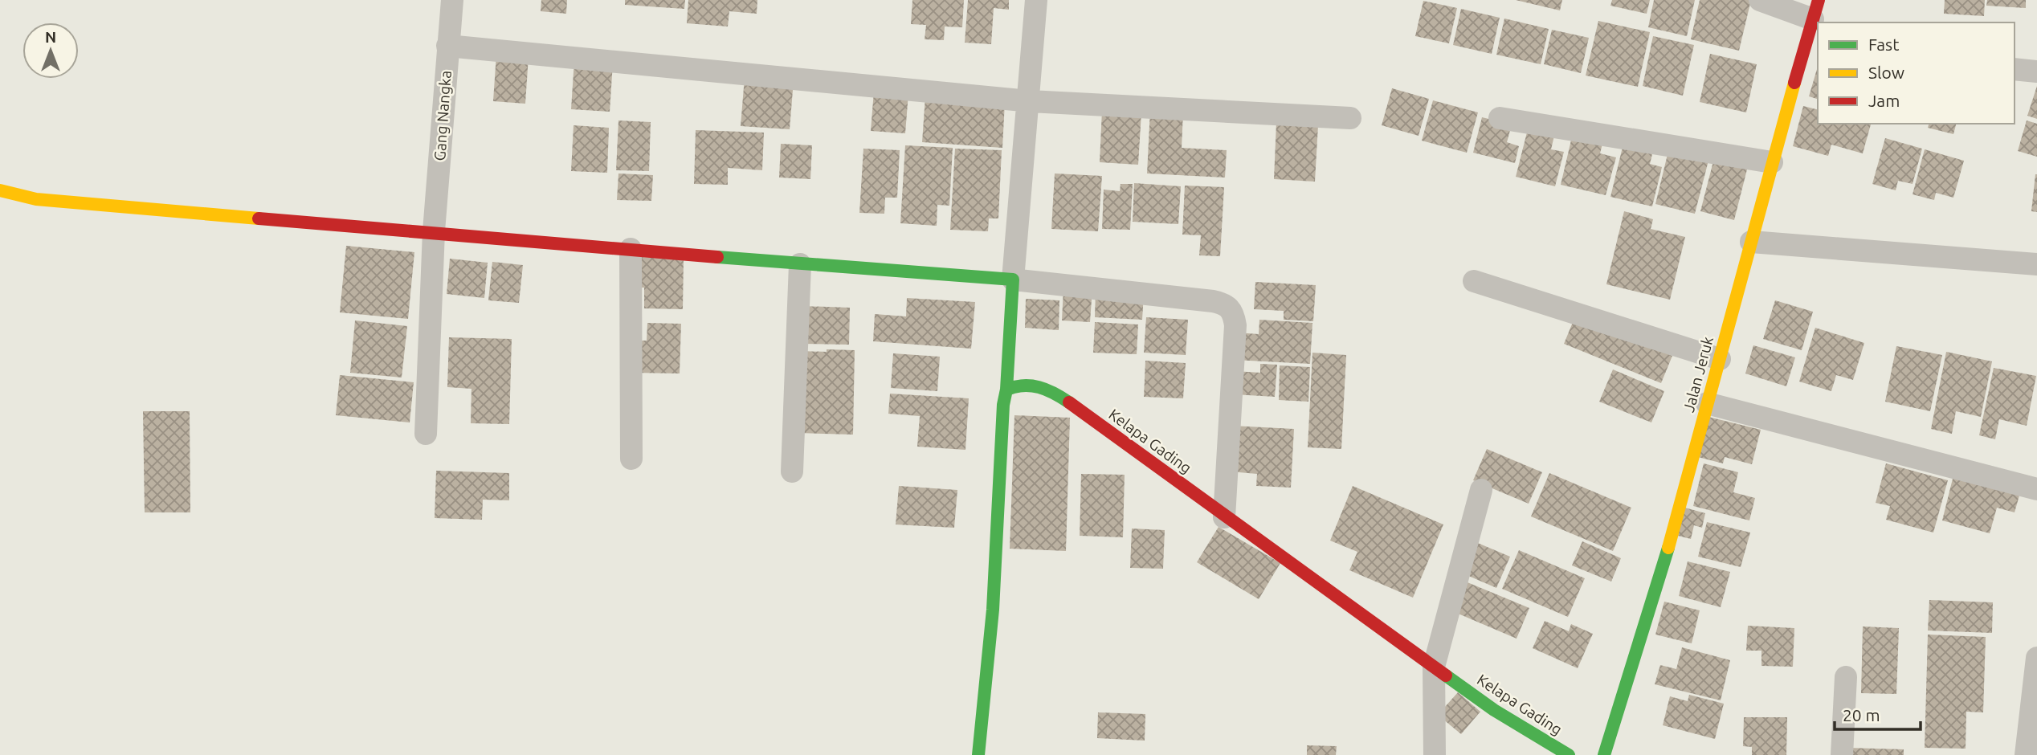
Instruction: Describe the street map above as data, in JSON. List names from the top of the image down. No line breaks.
{"streets":{"street":["Gang Nangka","Jalan Jeruk","Kelapa Gading"]},"legend":["Fast","Slow","Jam"],"scale_bar":"20 m","north":"top"}
